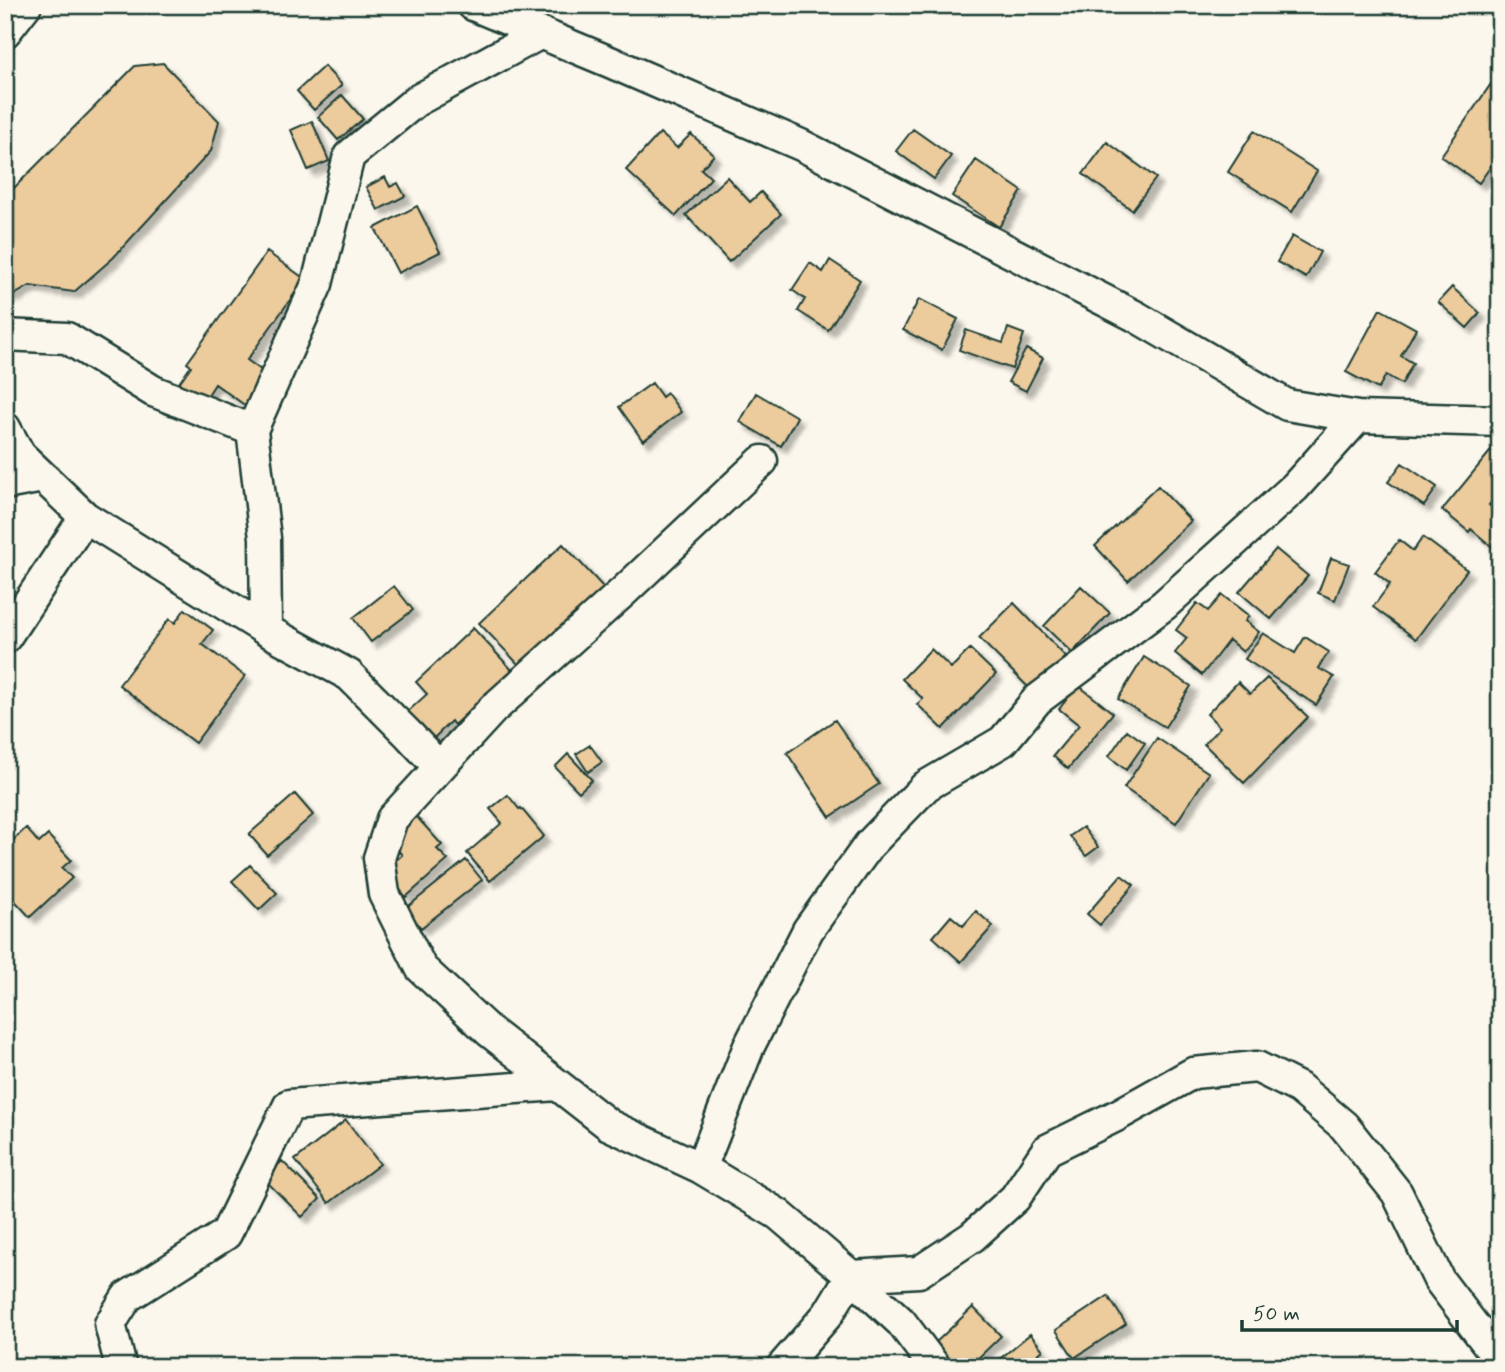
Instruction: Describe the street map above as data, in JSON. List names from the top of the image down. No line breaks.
{"scale_bar":"50 m"}
